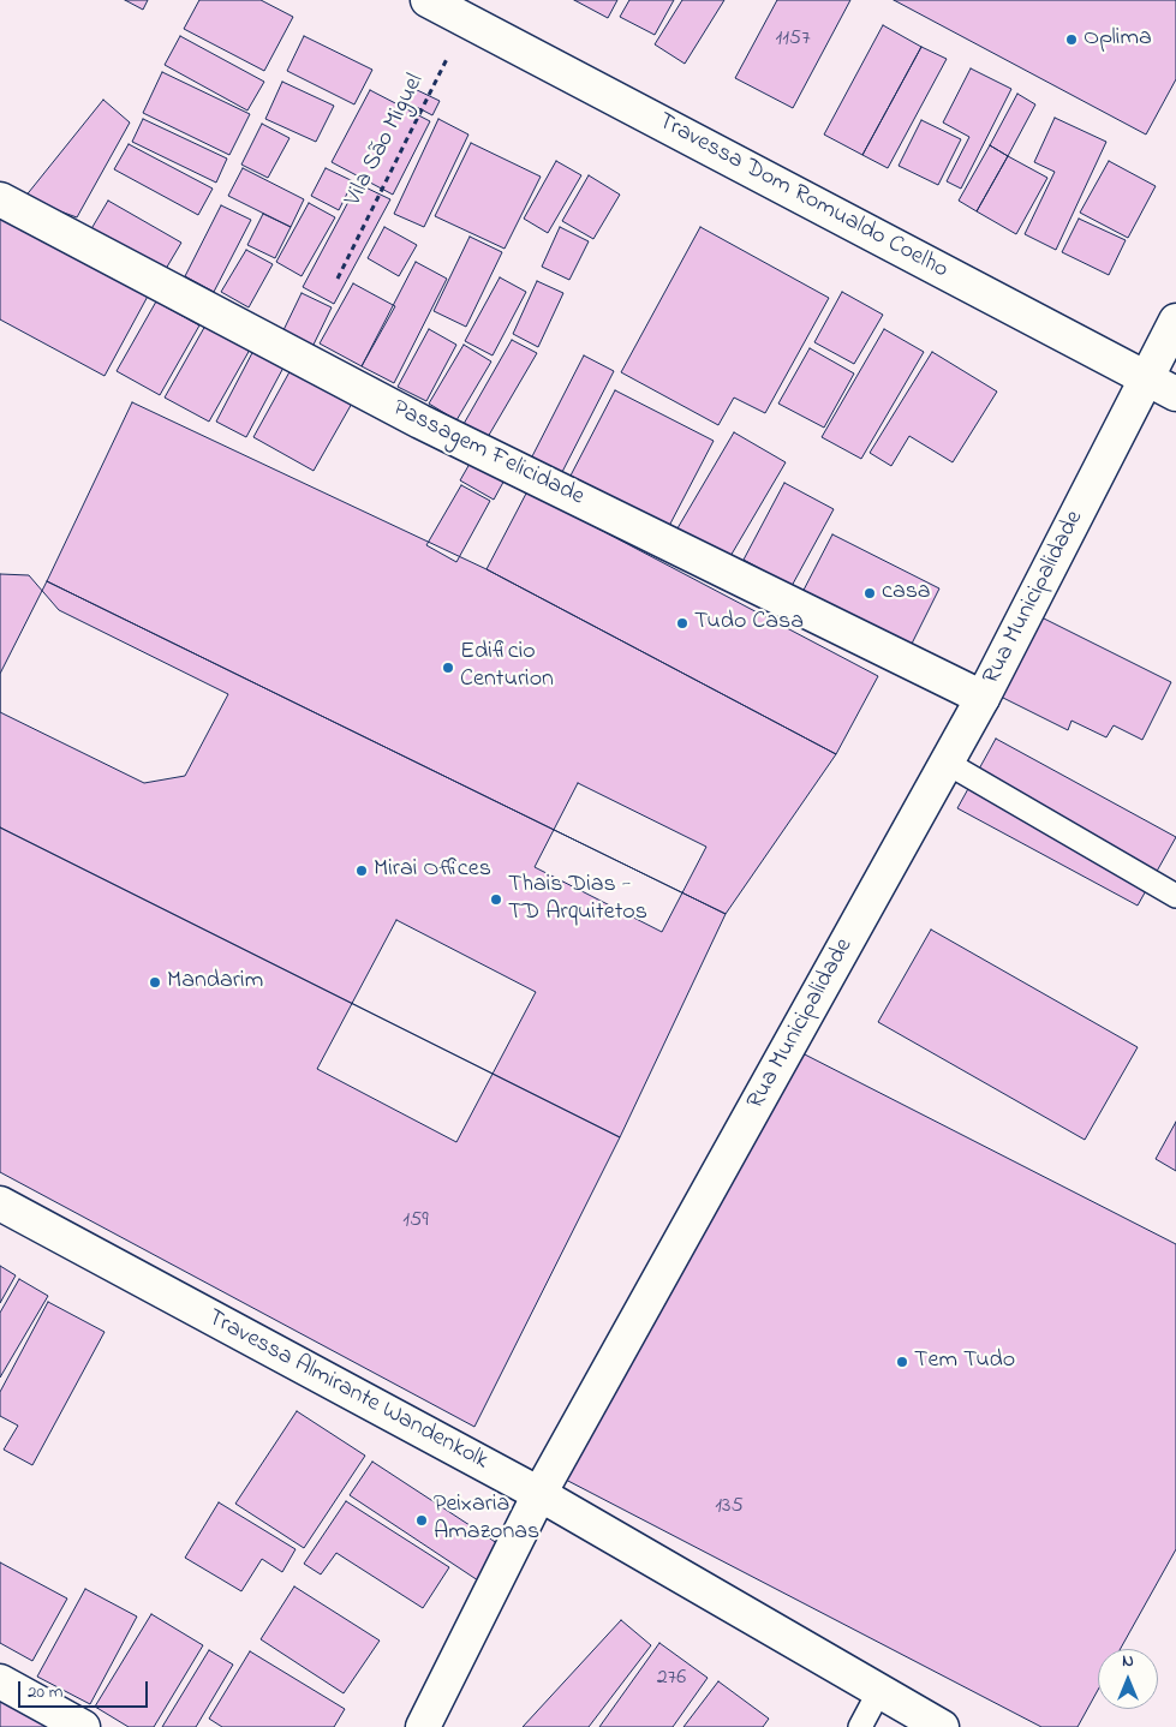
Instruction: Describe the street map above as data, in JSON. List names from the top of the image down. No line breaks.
{"streets":{"street":["Travessa Dom Romualdo Coelho","Passagem Felicidade","Rua Municipalidade","Travessa Almirante Wandenkolk"],"path":["Vila São Miguel"]},"crossings":[["Vila São Miguel","Travessa Dom Romualdo Coelho"],["Travessa Dom Romualdo Coelho","Rua Municipalidade"],["Passagem Felicidade","Rua Municipalidade"],["Rua Municipalidade","Travessa Almirante Wandenkolk"]],"places":["Oplima","casa","Tudo Casa","Edificio Centurion","Mirai Offices","Thais Dias - TD Arquitetos","Mandarim","Tem Tudo","Peixaria Amazonas"],"house_numbers":["1157","159","135","276"],"scale_bar":"20 m","north":"top"}
